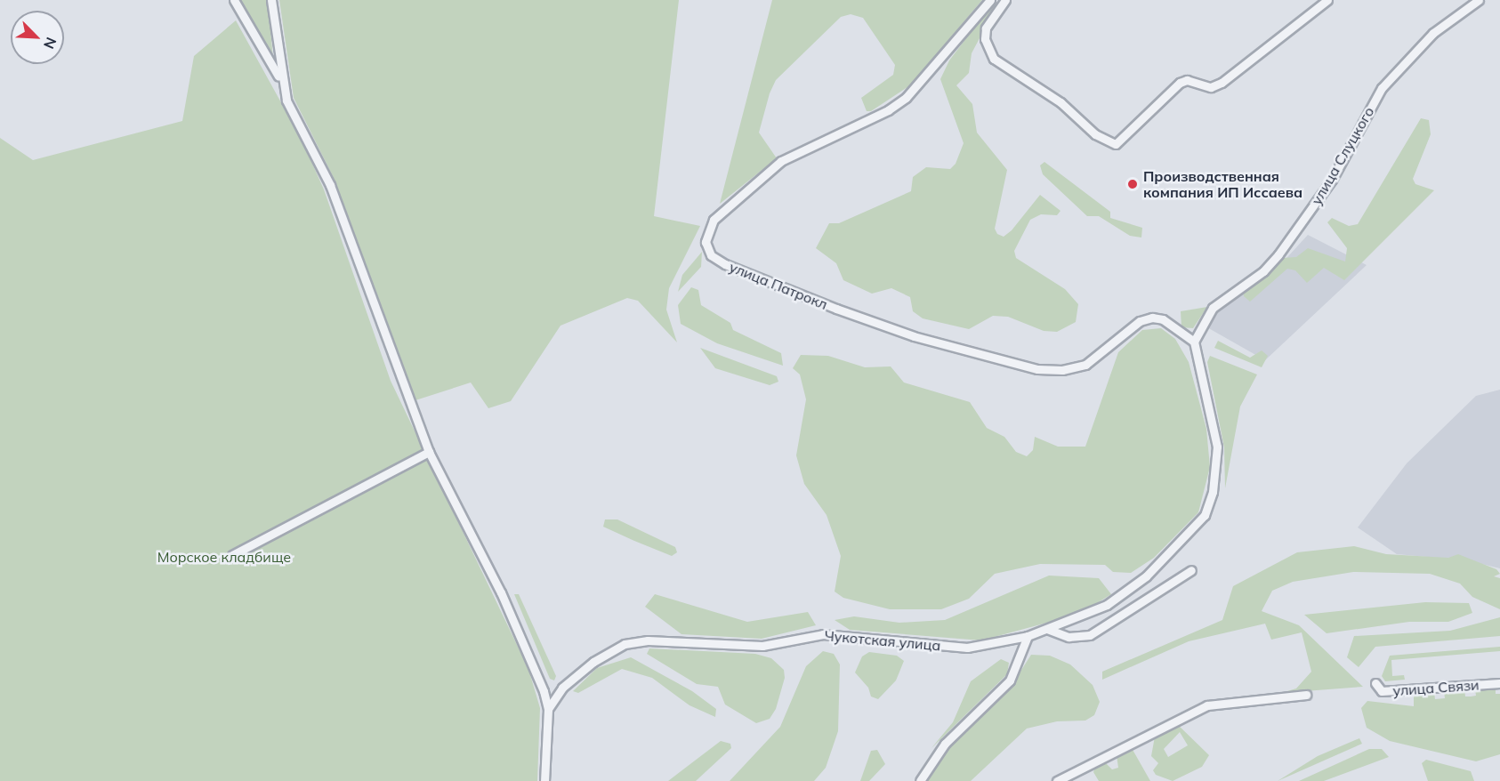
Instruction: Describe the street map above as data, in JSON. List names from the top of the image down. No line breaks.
{"streets":{"street":["улица Слуцкого","улица Патрокл","Чукотская улица","улица Связи"]},"crossings":[["улица Слуцкого","улица Патрокл"],["улица Слуцкого","Чукотская улица"],["улица Патрокл","Чукотская улица"]],"parks":["Морское кладбище"],"places":["Производственная компания ИП Иссаева"],"north":"bottom right"}
